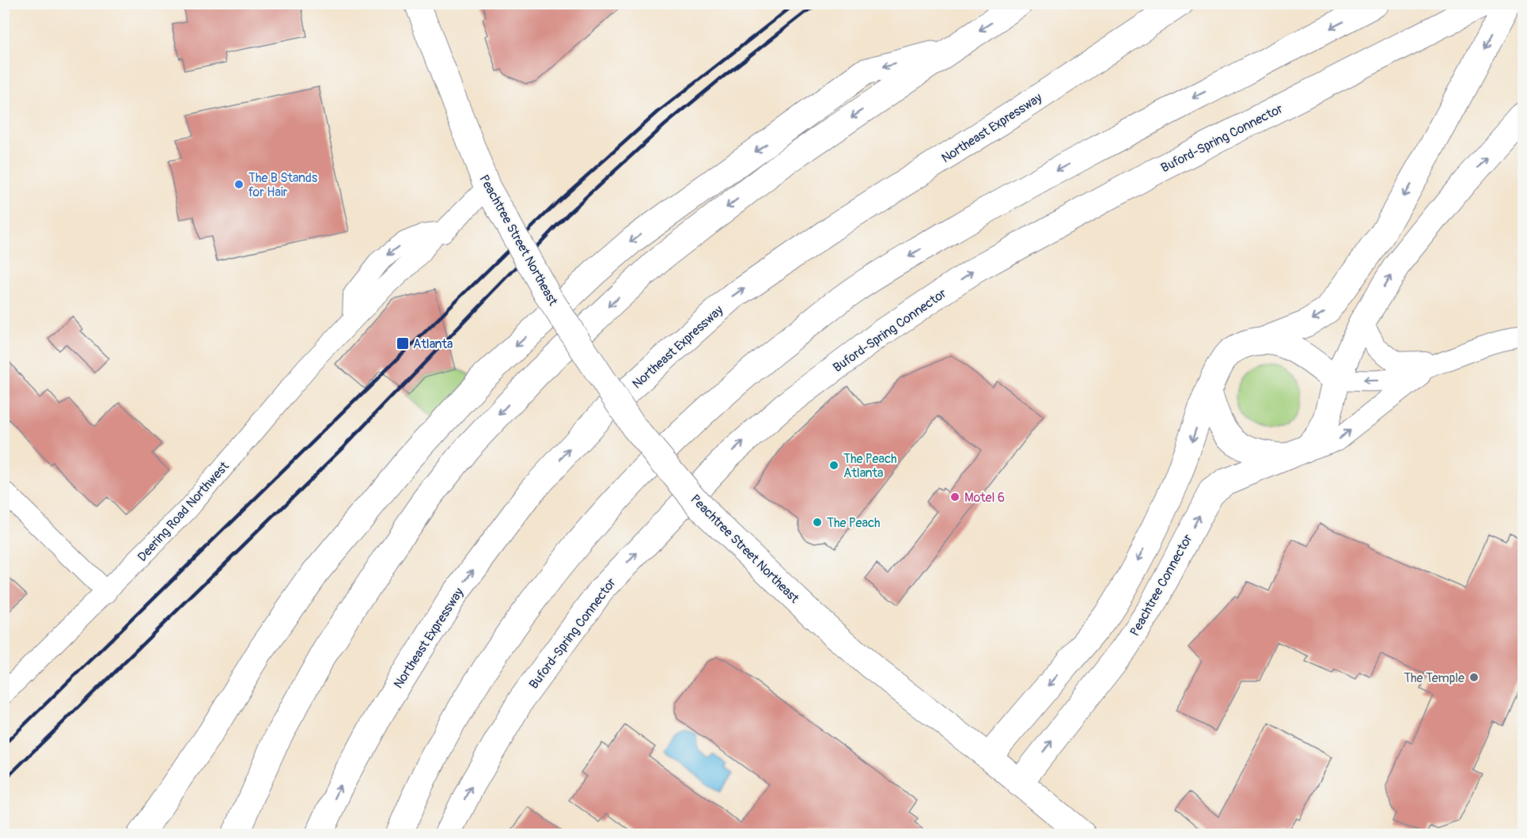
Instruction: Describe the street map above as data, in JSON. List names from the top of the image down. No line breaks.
{"streets":{"main road":["Northeast Expressway","Buford-Spring Connector","Peachtree Street Northeast","Peachtree Connector"],"street":["Deering Road Northwest"]},"crossings":[["Peachtree Street Northeast","Deering Road Northwest"],["Peachtree Street Northeast","Peachtree Connector"]],"places":{"other":["The B Stands for Hair","The Peach Atlanta","Motel 6","The Peach","The Temple"],"transit":["Atlanta"]}}
